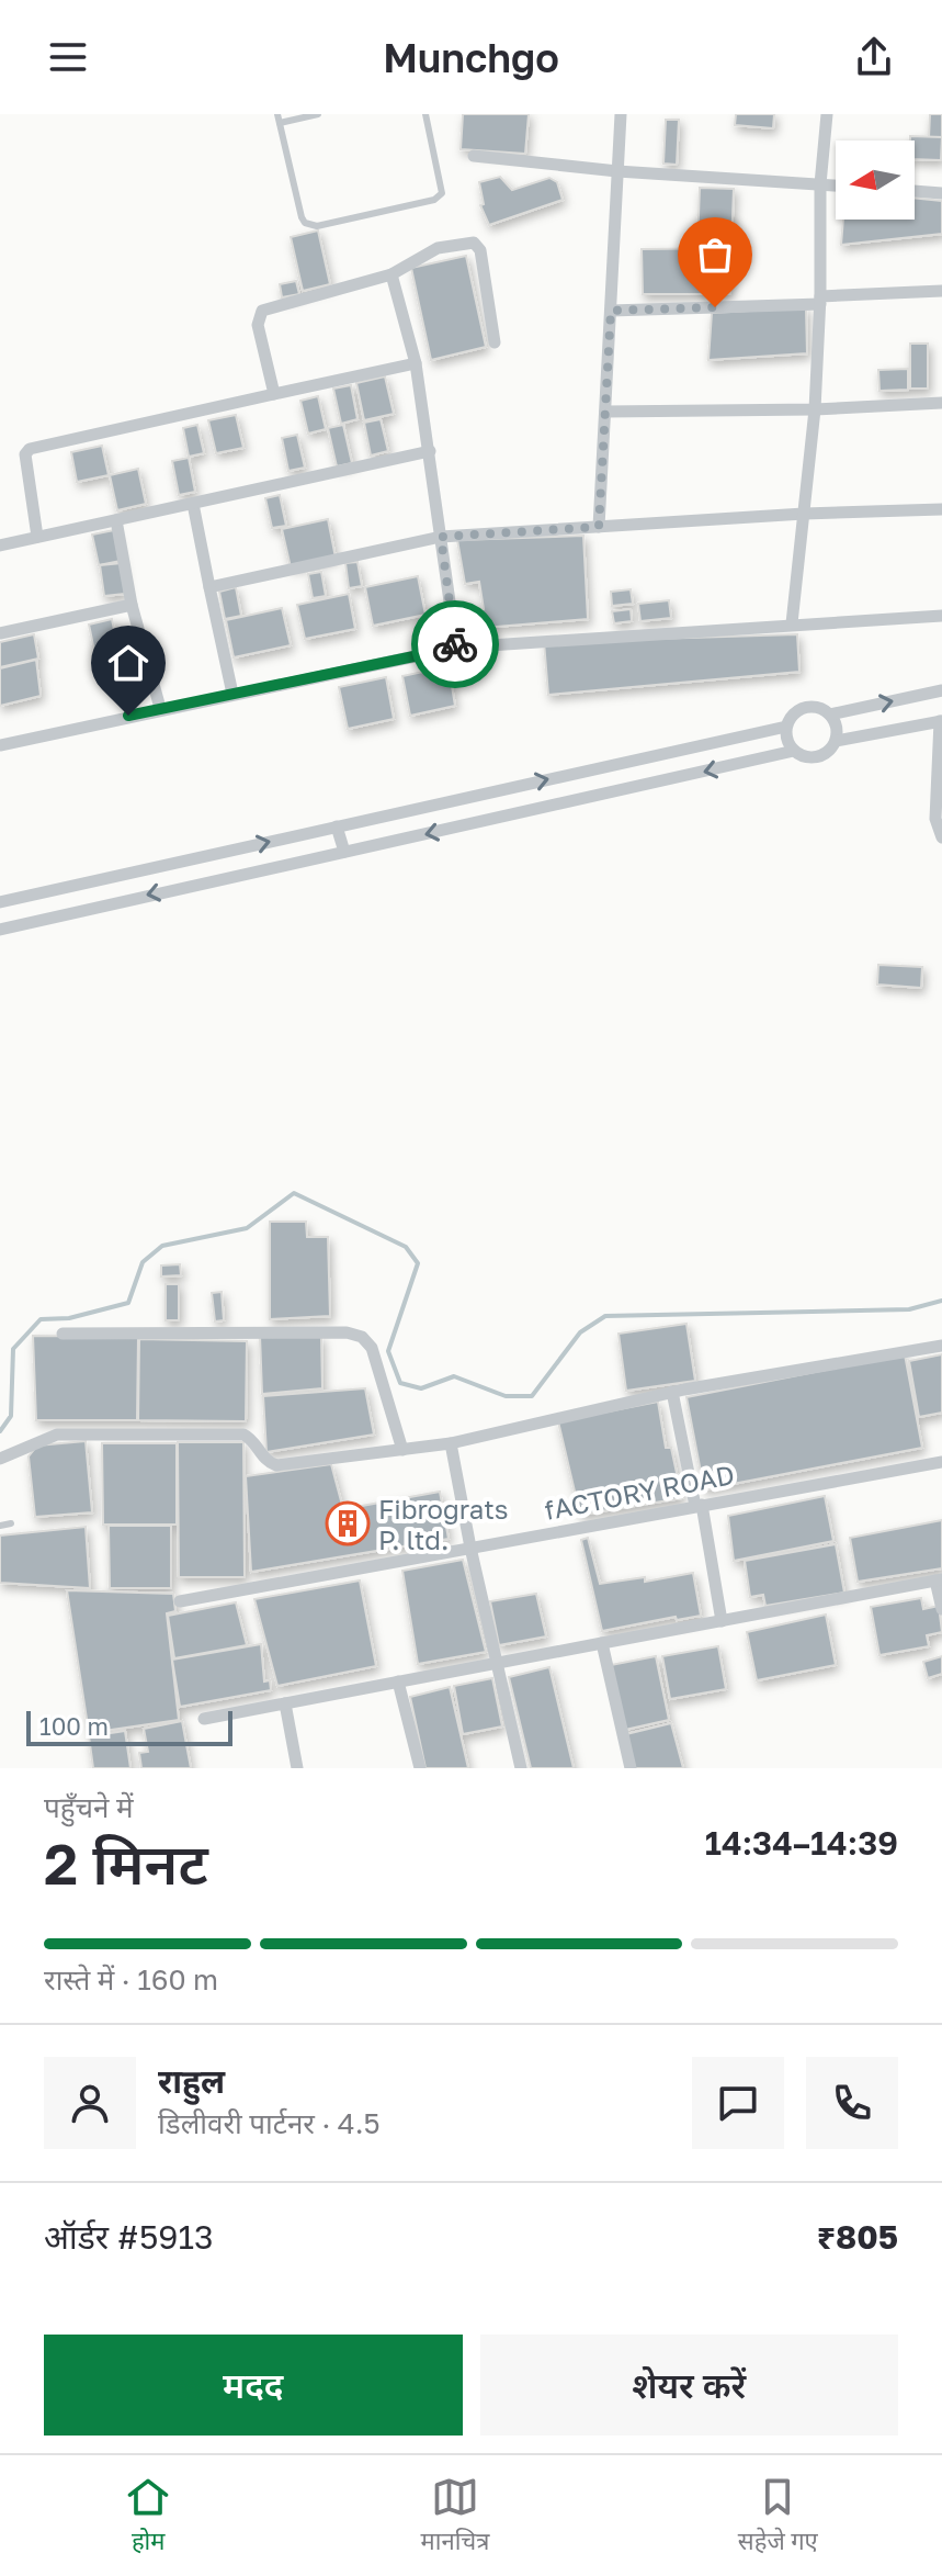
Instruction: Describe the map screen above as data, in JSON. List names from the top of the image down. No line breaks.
{"streets":{"street":["fACTORY ROAD"]},"places":{"building":["Fibrograts P. ltd."]},"scale_bar":"100 m","north":"left","page":{"header":"Munchgo","scale":"100 m","heading":["2 मिनट","पहुँचने में","14:34–14:39"],"panel":["राहुल","डिलीवरी पार्टनर · 4.5","ऑर्डर #5913","₹805"],"bar":"रास्ते में · 160 m","buttons":["मदद","शेयर करें"],"tabs":["होम","मानचित्र","सहेजे गए"]}}
